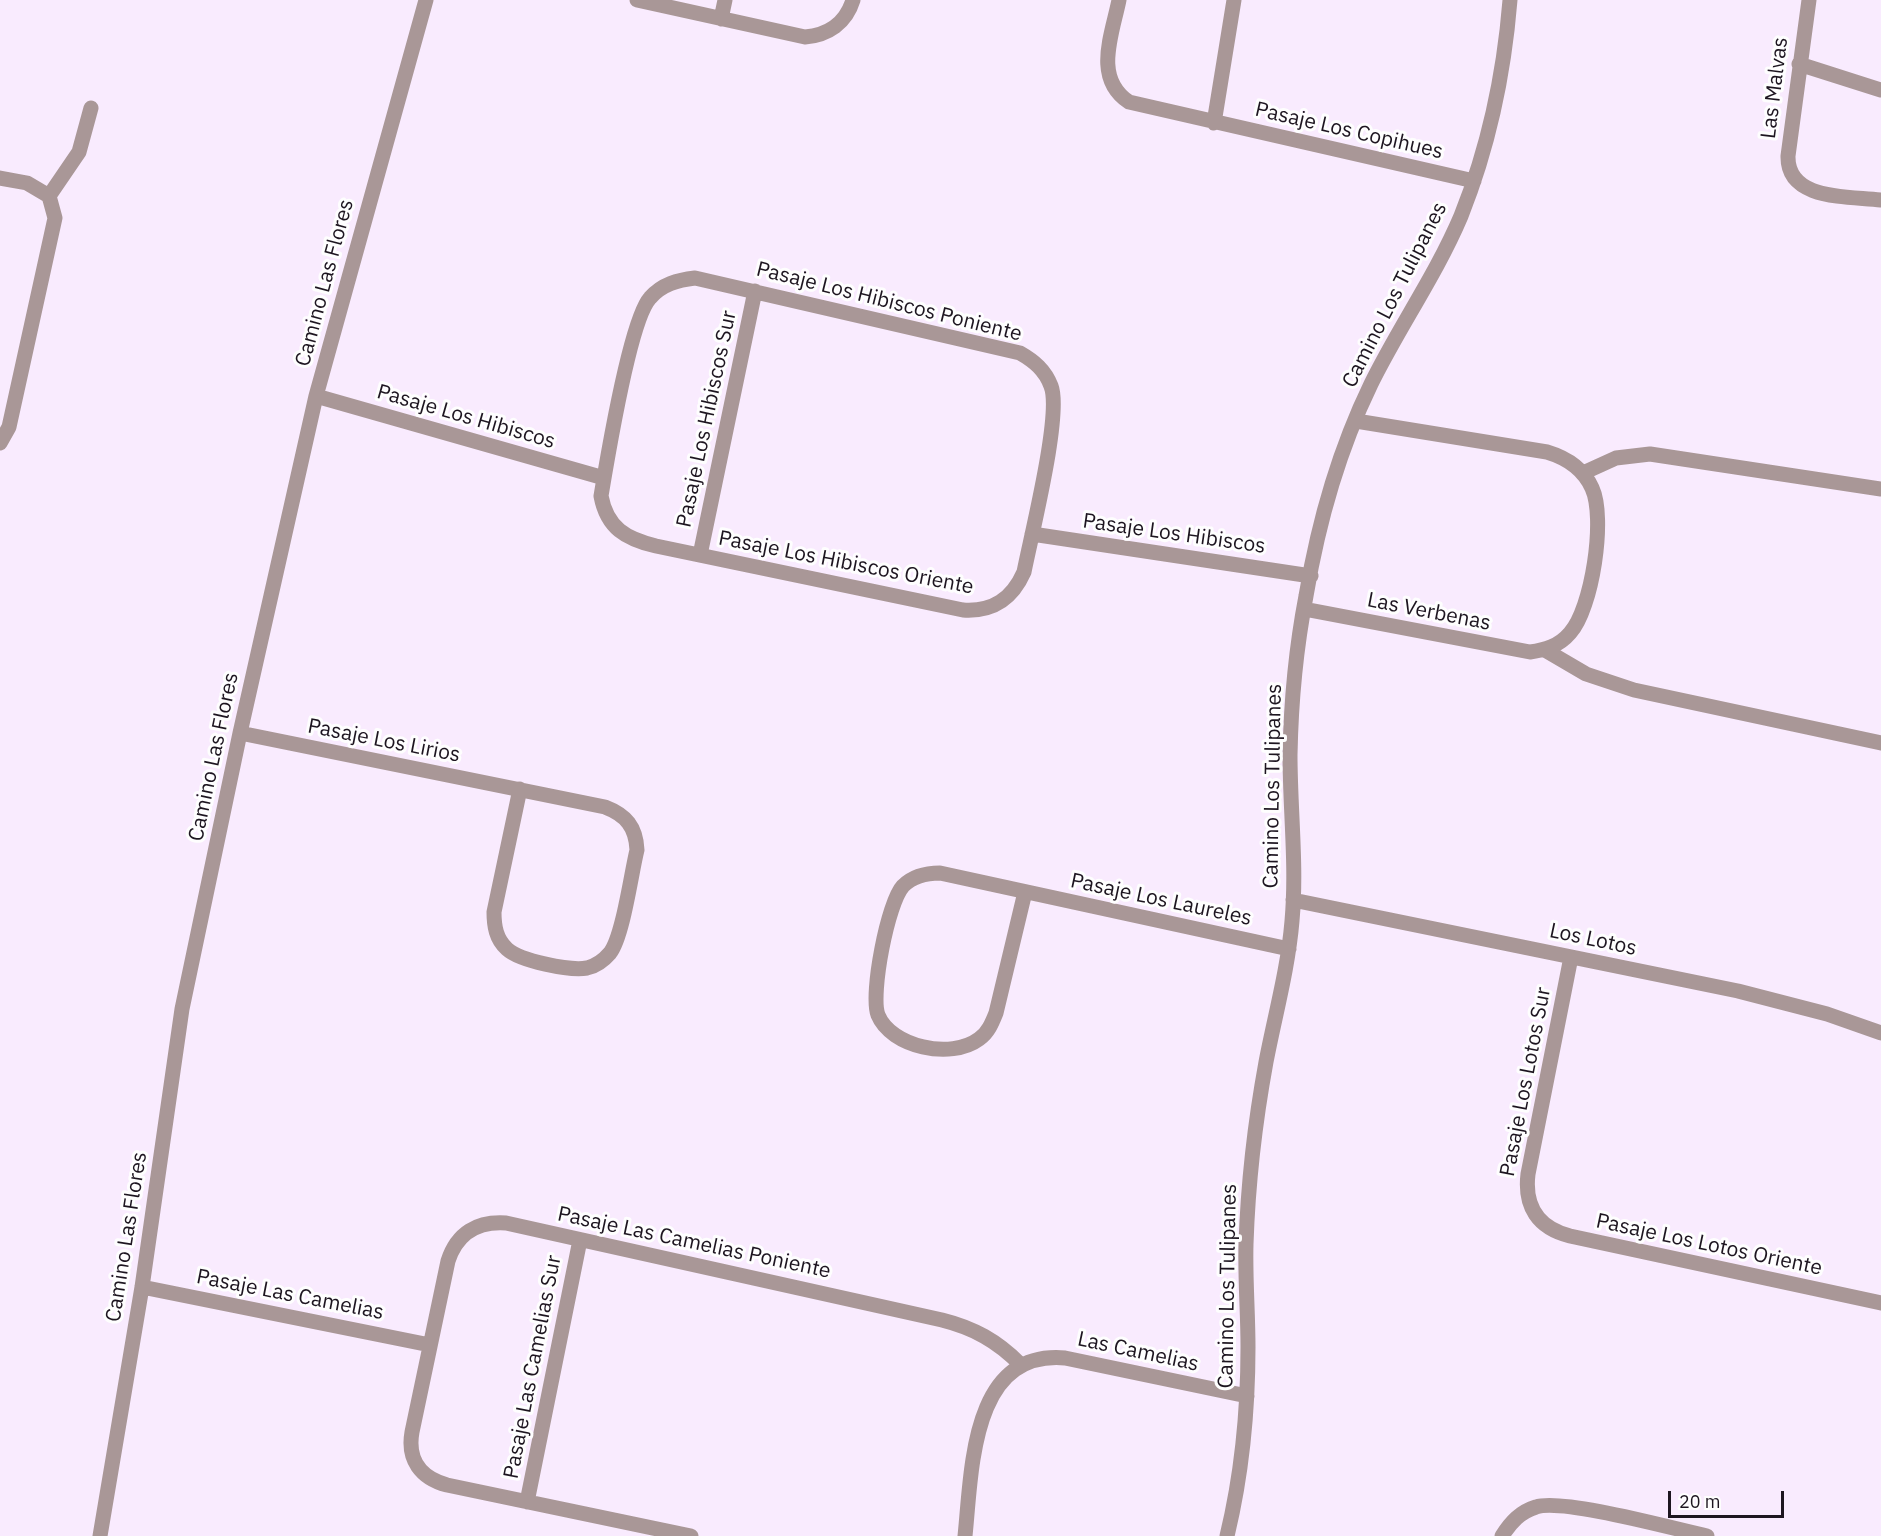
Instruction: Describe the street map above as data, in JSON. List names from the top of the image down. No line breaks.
{"streets":{"street":["Las Malvas","Pasaje Los Copihues","Camino Las Flores","Camino Los Tulipanes","Pasaje Los Hibiscos Poniente","Pasaje Los Hibiscos","Pasaje Los Hibiscos Sur","Pasaje Los Hibiscos Oriente","Las Verbenas","Pasaje Los Lirios","Pasaje Los Laureles","Los Lotos","Pasaje Los Lotos Sur","Pasaje Las Camelias Poniente","Pasaje Los Lotos Oriente","Pasaje Las Camelias","Las Camelias","Pasaje Las Camelias Sur"]},"crossings":[["Pasaje Los Copihues","Camino Los Tulipanes"],["Camino Las Flores","Pasaje Los Hibiscos"],["Camino Las Flores","Pasaje Los Lirios"],["Camino Las Flores","Pasaje Las Camelias"],["Camino Los Tulipanes","Pasaje Los Hibiscos"],["Camino Los Tulipanes","Las Verbenas"],["Camino Los Tulipanes","Pasaje Los Laureles"],["Camino Los Tulipanes","Los Lotos"],["Camino Los Tulipanes","Las Camelias"],["Pasaje Los Hibiscos Poniente","Pasaje Los Hibiscos"],["Pasaje Los Hibiscos Poniente","Pasaje Los Hibiscos Sur"],["Pasaje Los Hibiscos Poniente","Pasaje Los Hibiscos Oriente"],["Pasaje Los Hibiscos","Pasaje Los Hibiscos Oriente"],["Pasaje Los Hibiscos Sur","Pasaje Los Hibiscos Oriente"],["Los Lotos","Pasaje Los Lotos Sur"],["Pasaje Los Lotos Sur","Pasaje Los Lotos Oriente"],["Pasaje Las Camelias Poniente","Pasaje Las Camelias"],["Pasaje Las Camelias Poniente","Las Camelias"],["Pasaje Las Camelias Poniente","Pasaje Las Camelias Sur"]],"scale_bar":"20 m"}
